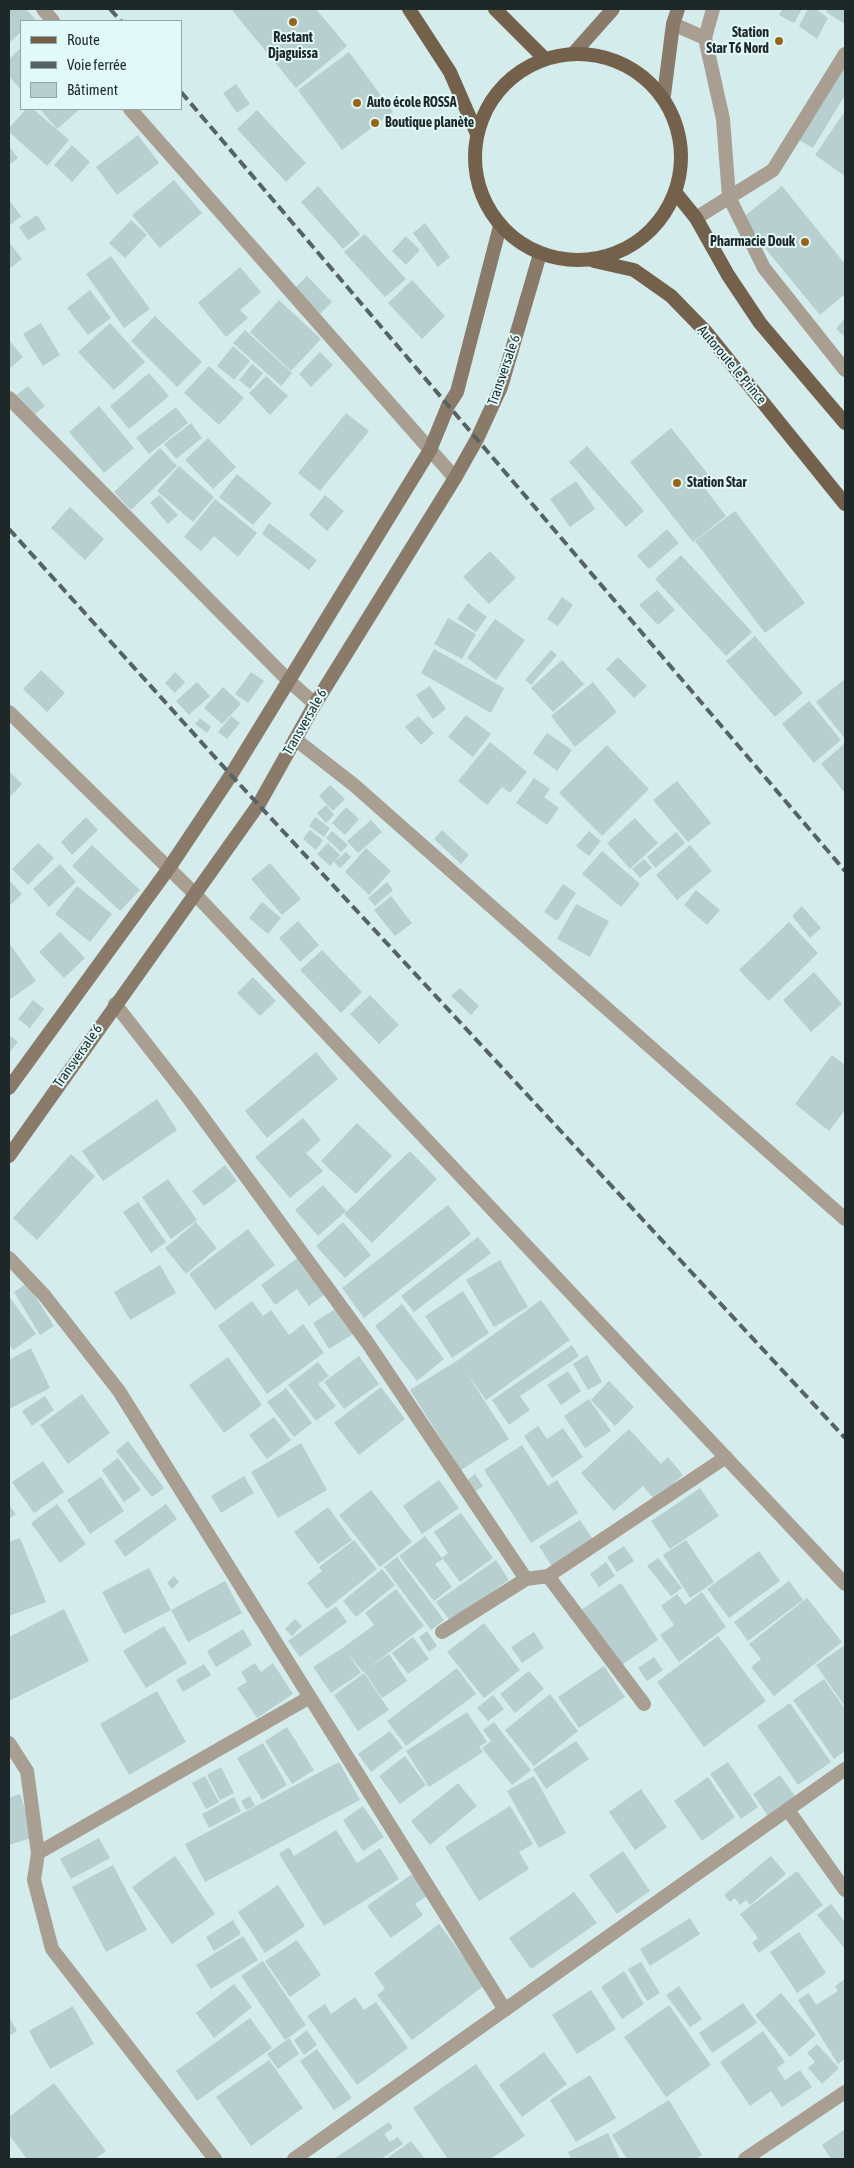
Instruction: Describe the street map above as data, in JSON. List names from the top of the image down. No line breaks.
{"streets":{"main road":["Autoroute le Prince","Transversale 6"]},"places":["Restant Djaguissa","Station Star T6 Nord","Auto école ROSSA","Boutique planète","Pharmacie Douk","Station Star"],"legend":["Route","Voie ferrée","Bâtiment"]}
